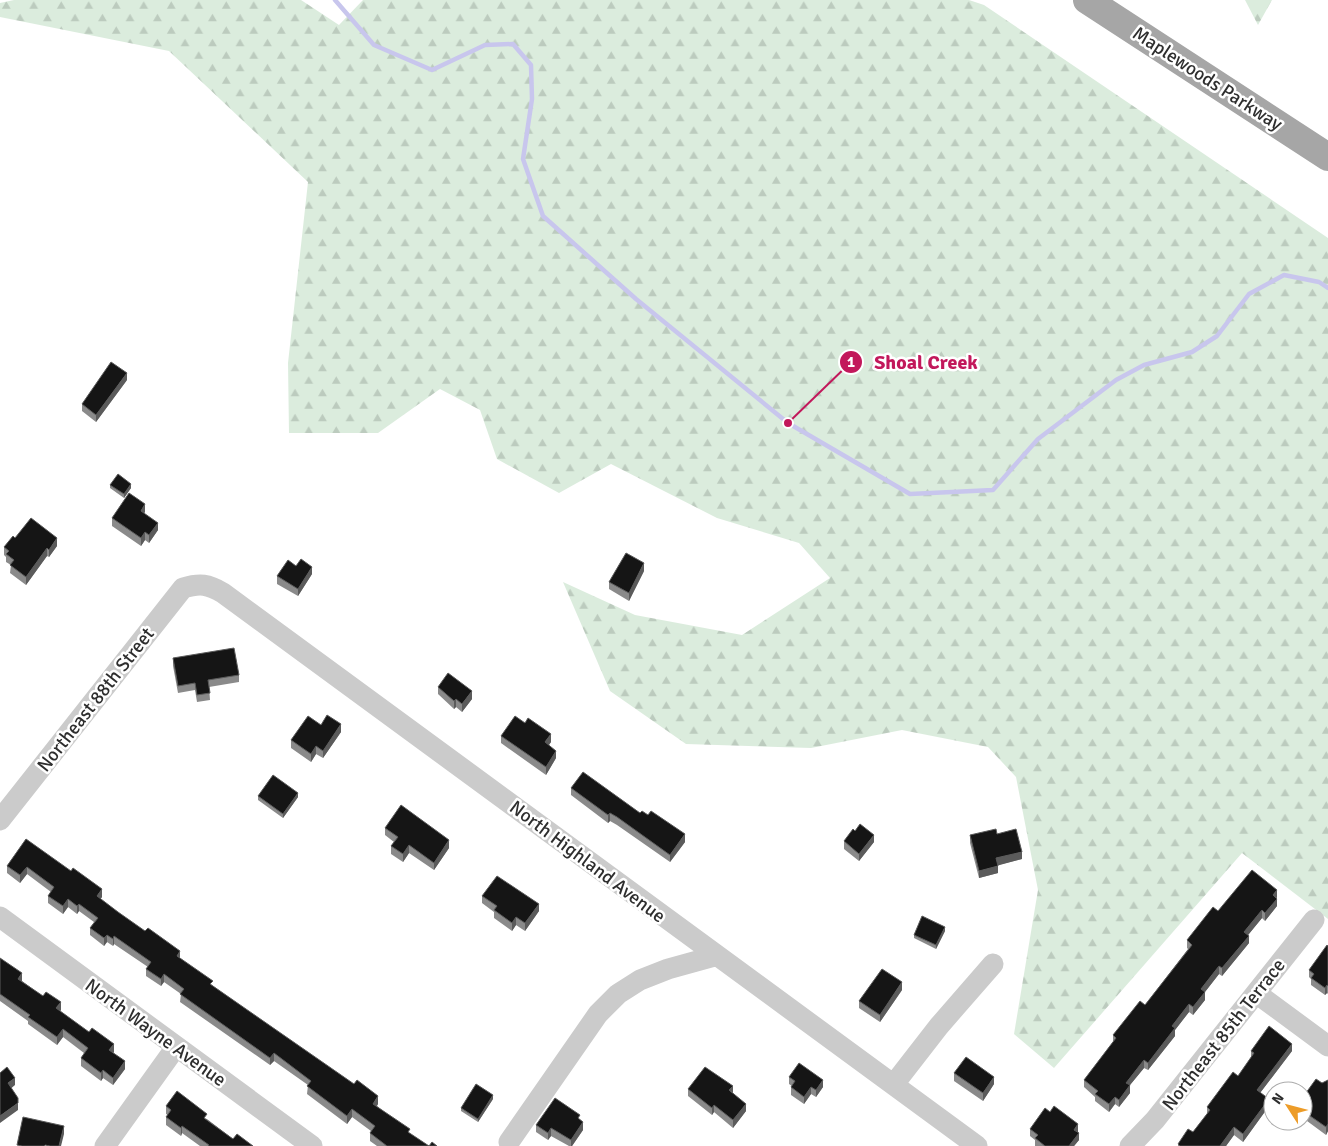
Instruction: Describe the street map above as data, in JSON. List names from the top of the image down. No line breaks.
{"streets":{"main road":["Maplewoods Parkway"],"street":["Northeast 88th Street","North Highland Avenue","North Wayne Avenue","Northeast 85th Terrace"]},"crossings":[["Northeast 88th Street","North Highland Avenue"]],"places":["Shoal Creek"],"north":"top left"}
